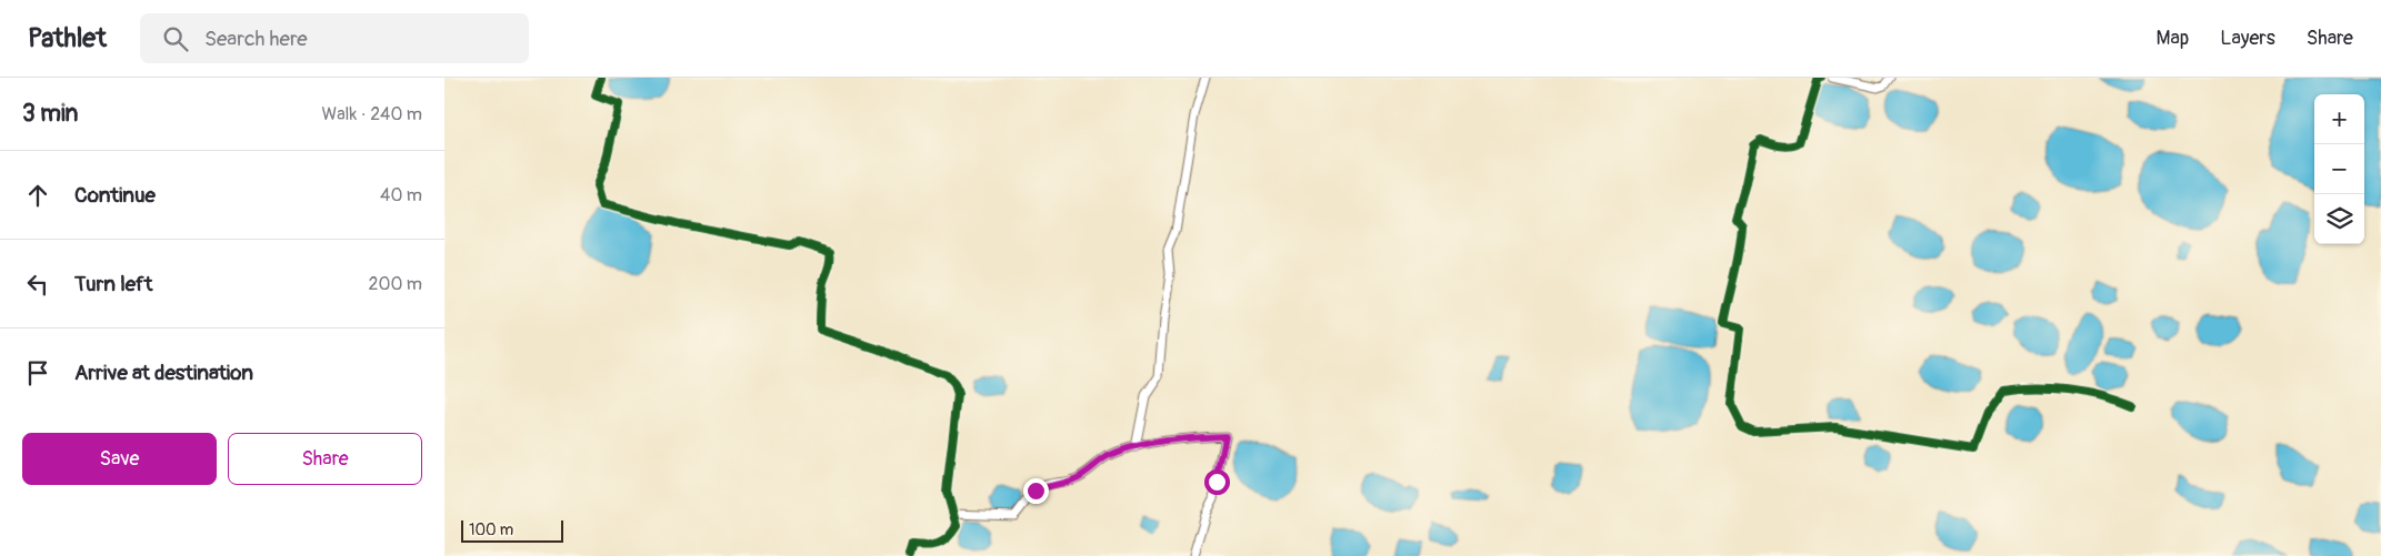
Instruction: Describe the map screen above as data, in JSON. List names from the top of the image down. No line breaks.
{"scale_bar":"100 m","page":{"header":"Pathlet","search":"Search here","nav":["Map","Layers","Share"],"heading":["3 min","Walk · 240 m"],"map_buttons":["+","−"],"list":[["Continue","40 m"],["Turn left","200 m"],"Arrive at destination"],"buttons":["Save","Share"],"scale":"100 m"}}
